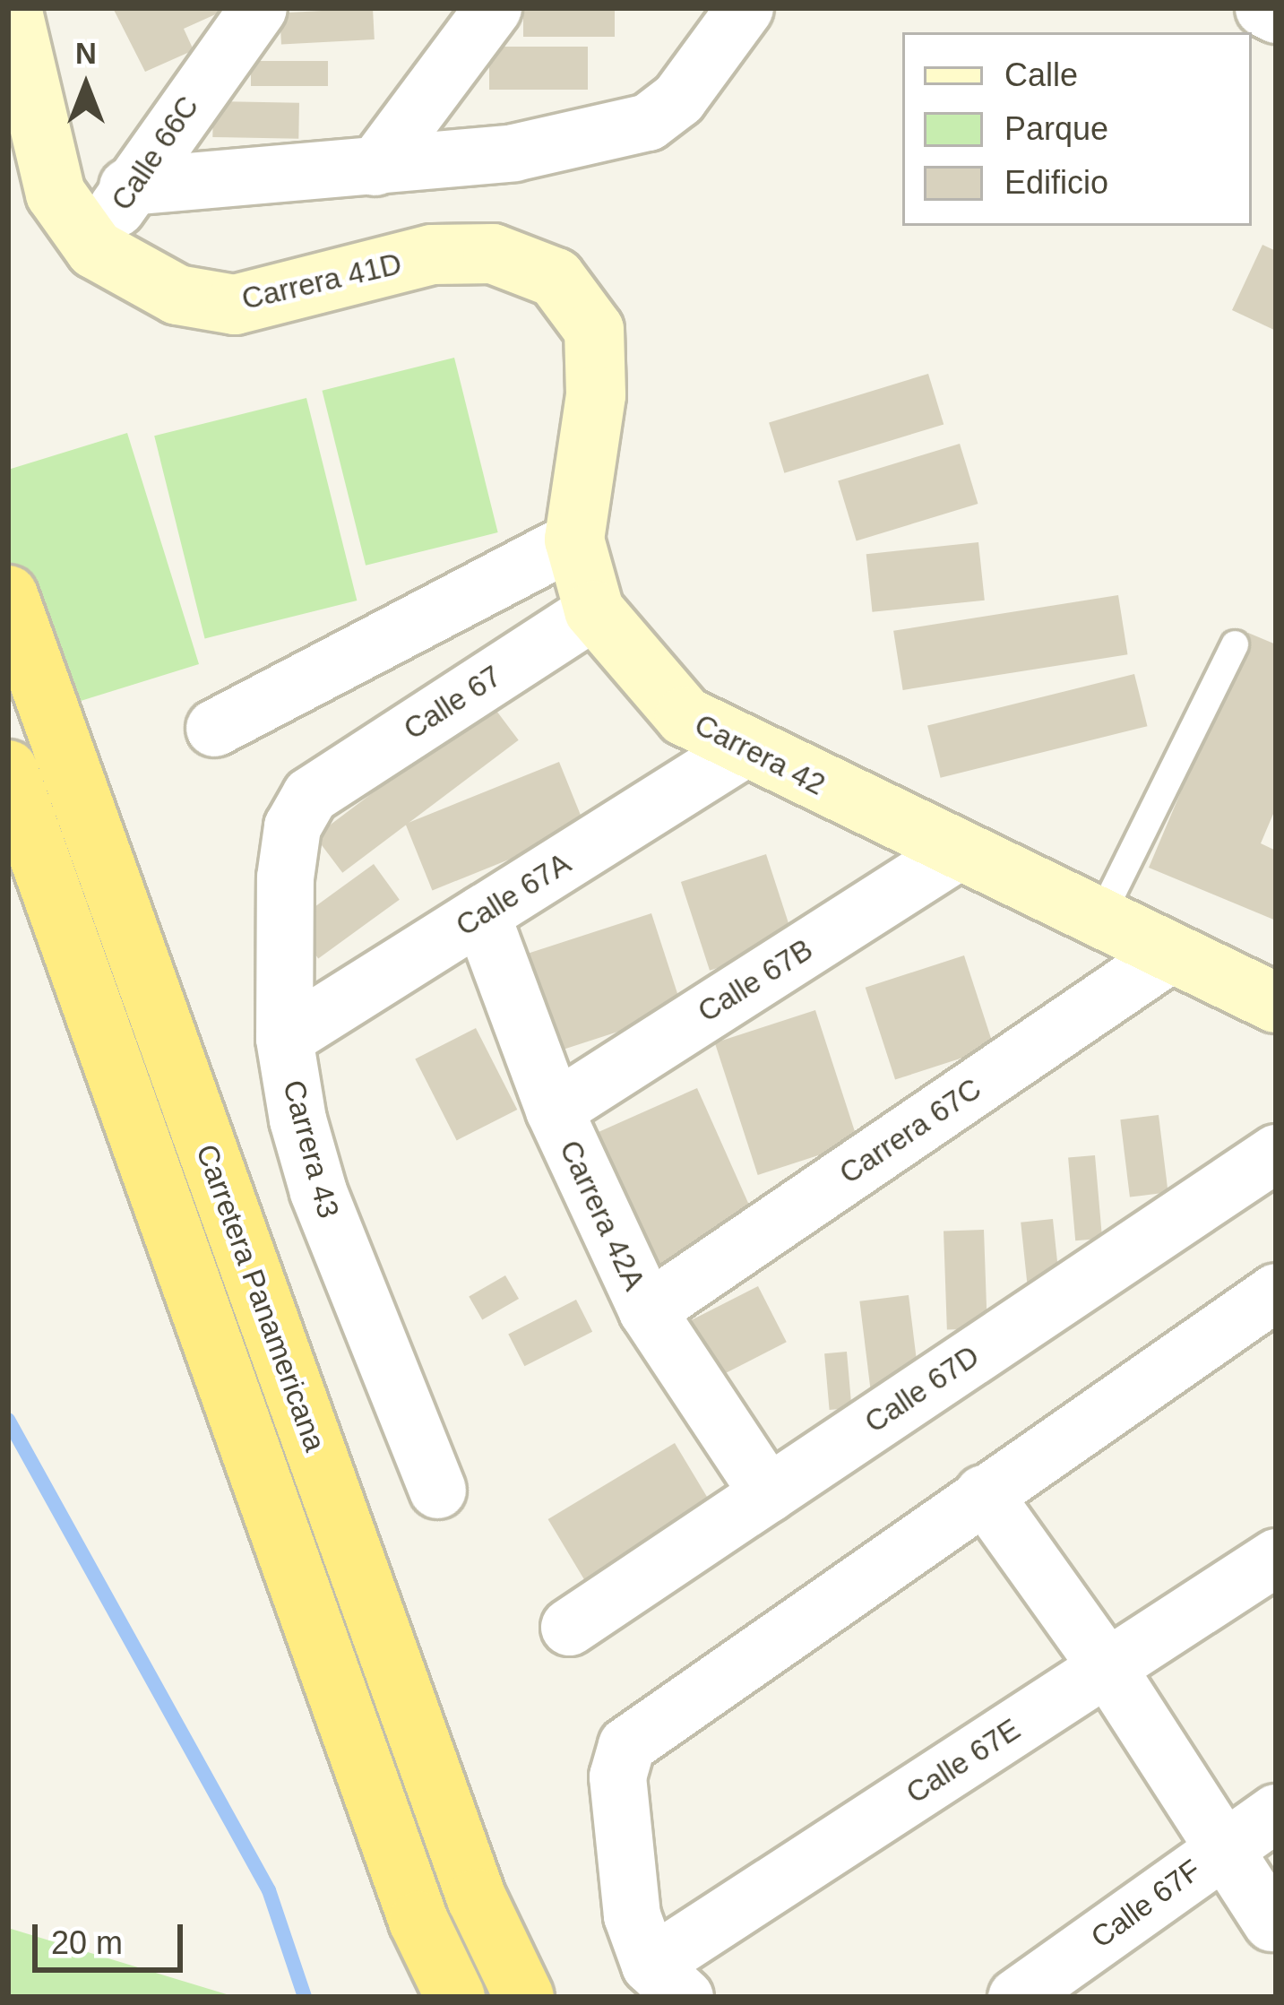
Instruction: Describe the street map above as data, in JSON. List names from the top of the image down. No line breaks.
{"streets":{"highway":["Carretera Panamericana"],"main road":["Carrera 41D","Carrera 42"],"street":["Calle 66C","Calle 67","Calle 67A","Calle 67B","Carrera 67C","Carrera 43","Carrera 42A","Calle 67D","Calle 67E","Calle 67F"]},"crossings":[["Calle 66C","Carrera 41D"],["Carrera 41D","Carrera 42"],["Calle 67","Carrera 42"],["Calle 67","Carrera 43"],["Carrera 42","Calle 67A"],["Carrera 42","Calle 67B"],["Carrera 42","Carrera 67C"],["Calle 67A","Carrera 43"],["Calle 67A","Carrera 42A"],["Calle 67B","Carrera 42A"],["Carrera 67C","Carrera 42A"],["Carrera 42A","Calle 67D"]],"legend":["Calle","Parque","Edificio"],"scale_bar":"20 m","north":"top"}
